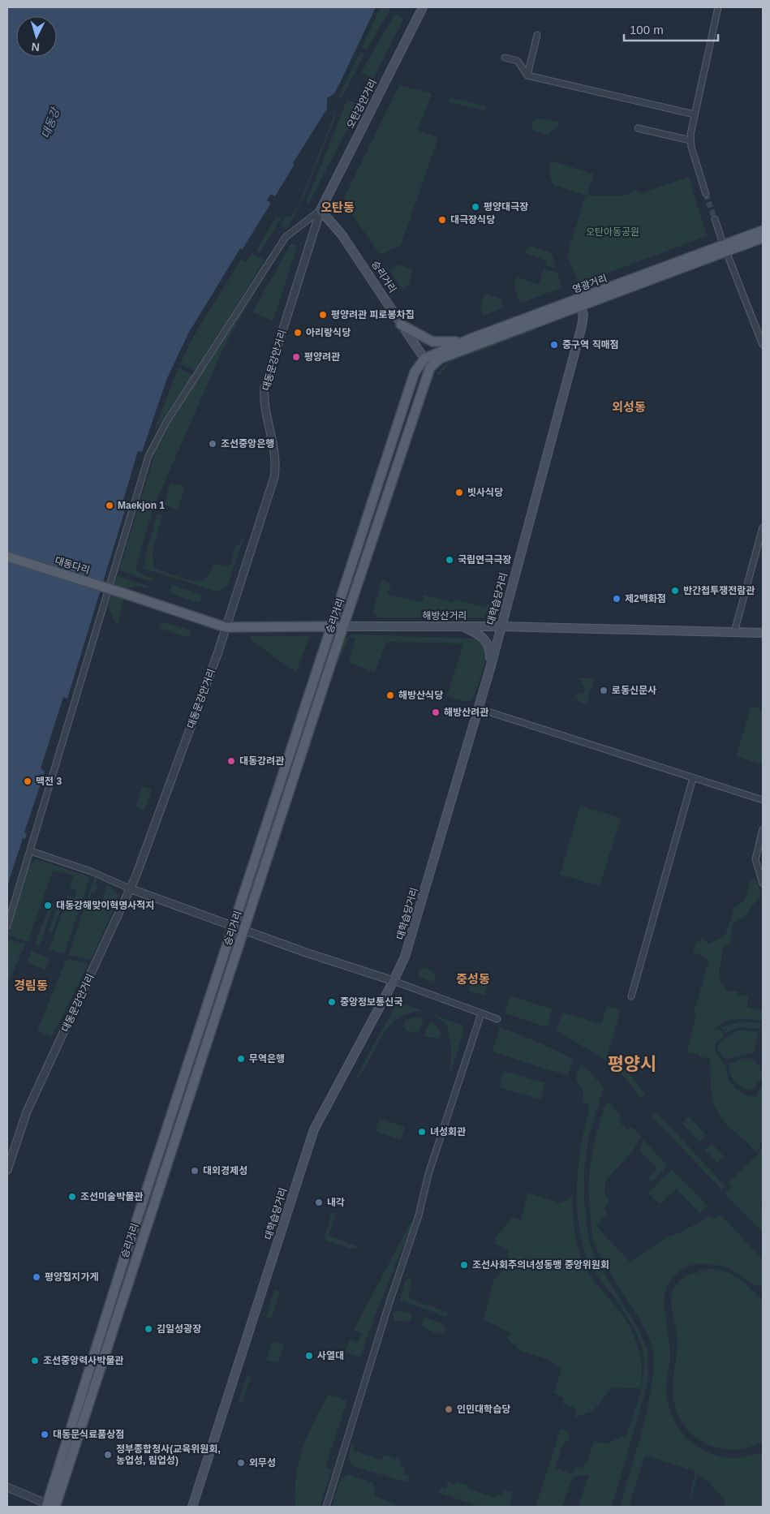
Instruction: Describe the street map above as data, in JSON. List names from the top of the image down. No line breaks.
{"streets":{"main road":["오탄강안거리","승리거리","영광거리","대동다리","대학습당거리","해방산거리"],"street":["대동문강안거리"]},"crossings":[["오탄강안거리","승리거리"],["오탄강안거리","대동문강안거리"],["승리거리","영광거리"],["승리거리","대동문강안거리"],["승리거리","해방산거리"],["영광거리","대학습당거리"],["대동문강안거리","해방산거리"],["대동다리","해방산거리"],["대학습당거리","해방산거리"]],"districts":["오탄동","외성동","중성동","경림동","평양시"],"water":["대동강"],"parks":["오탄아동공원"],"places":["평양대극장","대극장식당","평양려관 피로봉차집","아리랑식당","중구역 직매점","평양려관","조선중앙은행","빗사식당","Maekjon 1","국립연극극장","반간첩투쟁전람관","제2백화점","로동신문사","해방산식당","해방산려관","대동강려관","맥전 3","대동강해맞이혁명사적지","중앙정보통신국","무역은행","녀성회관","대외경제성","조선미술박물관","내각","조선사회주의녀성동맹 중앙위원회","평양접지가게","김일성광장","사열대","조선중앙력사박물관","인민대학습당","대동문식료품상점","정부종합청사(교육위원회, 농업성, 림업성)","외무성"],"scale_bar":"100 m","north":"bottom"}
